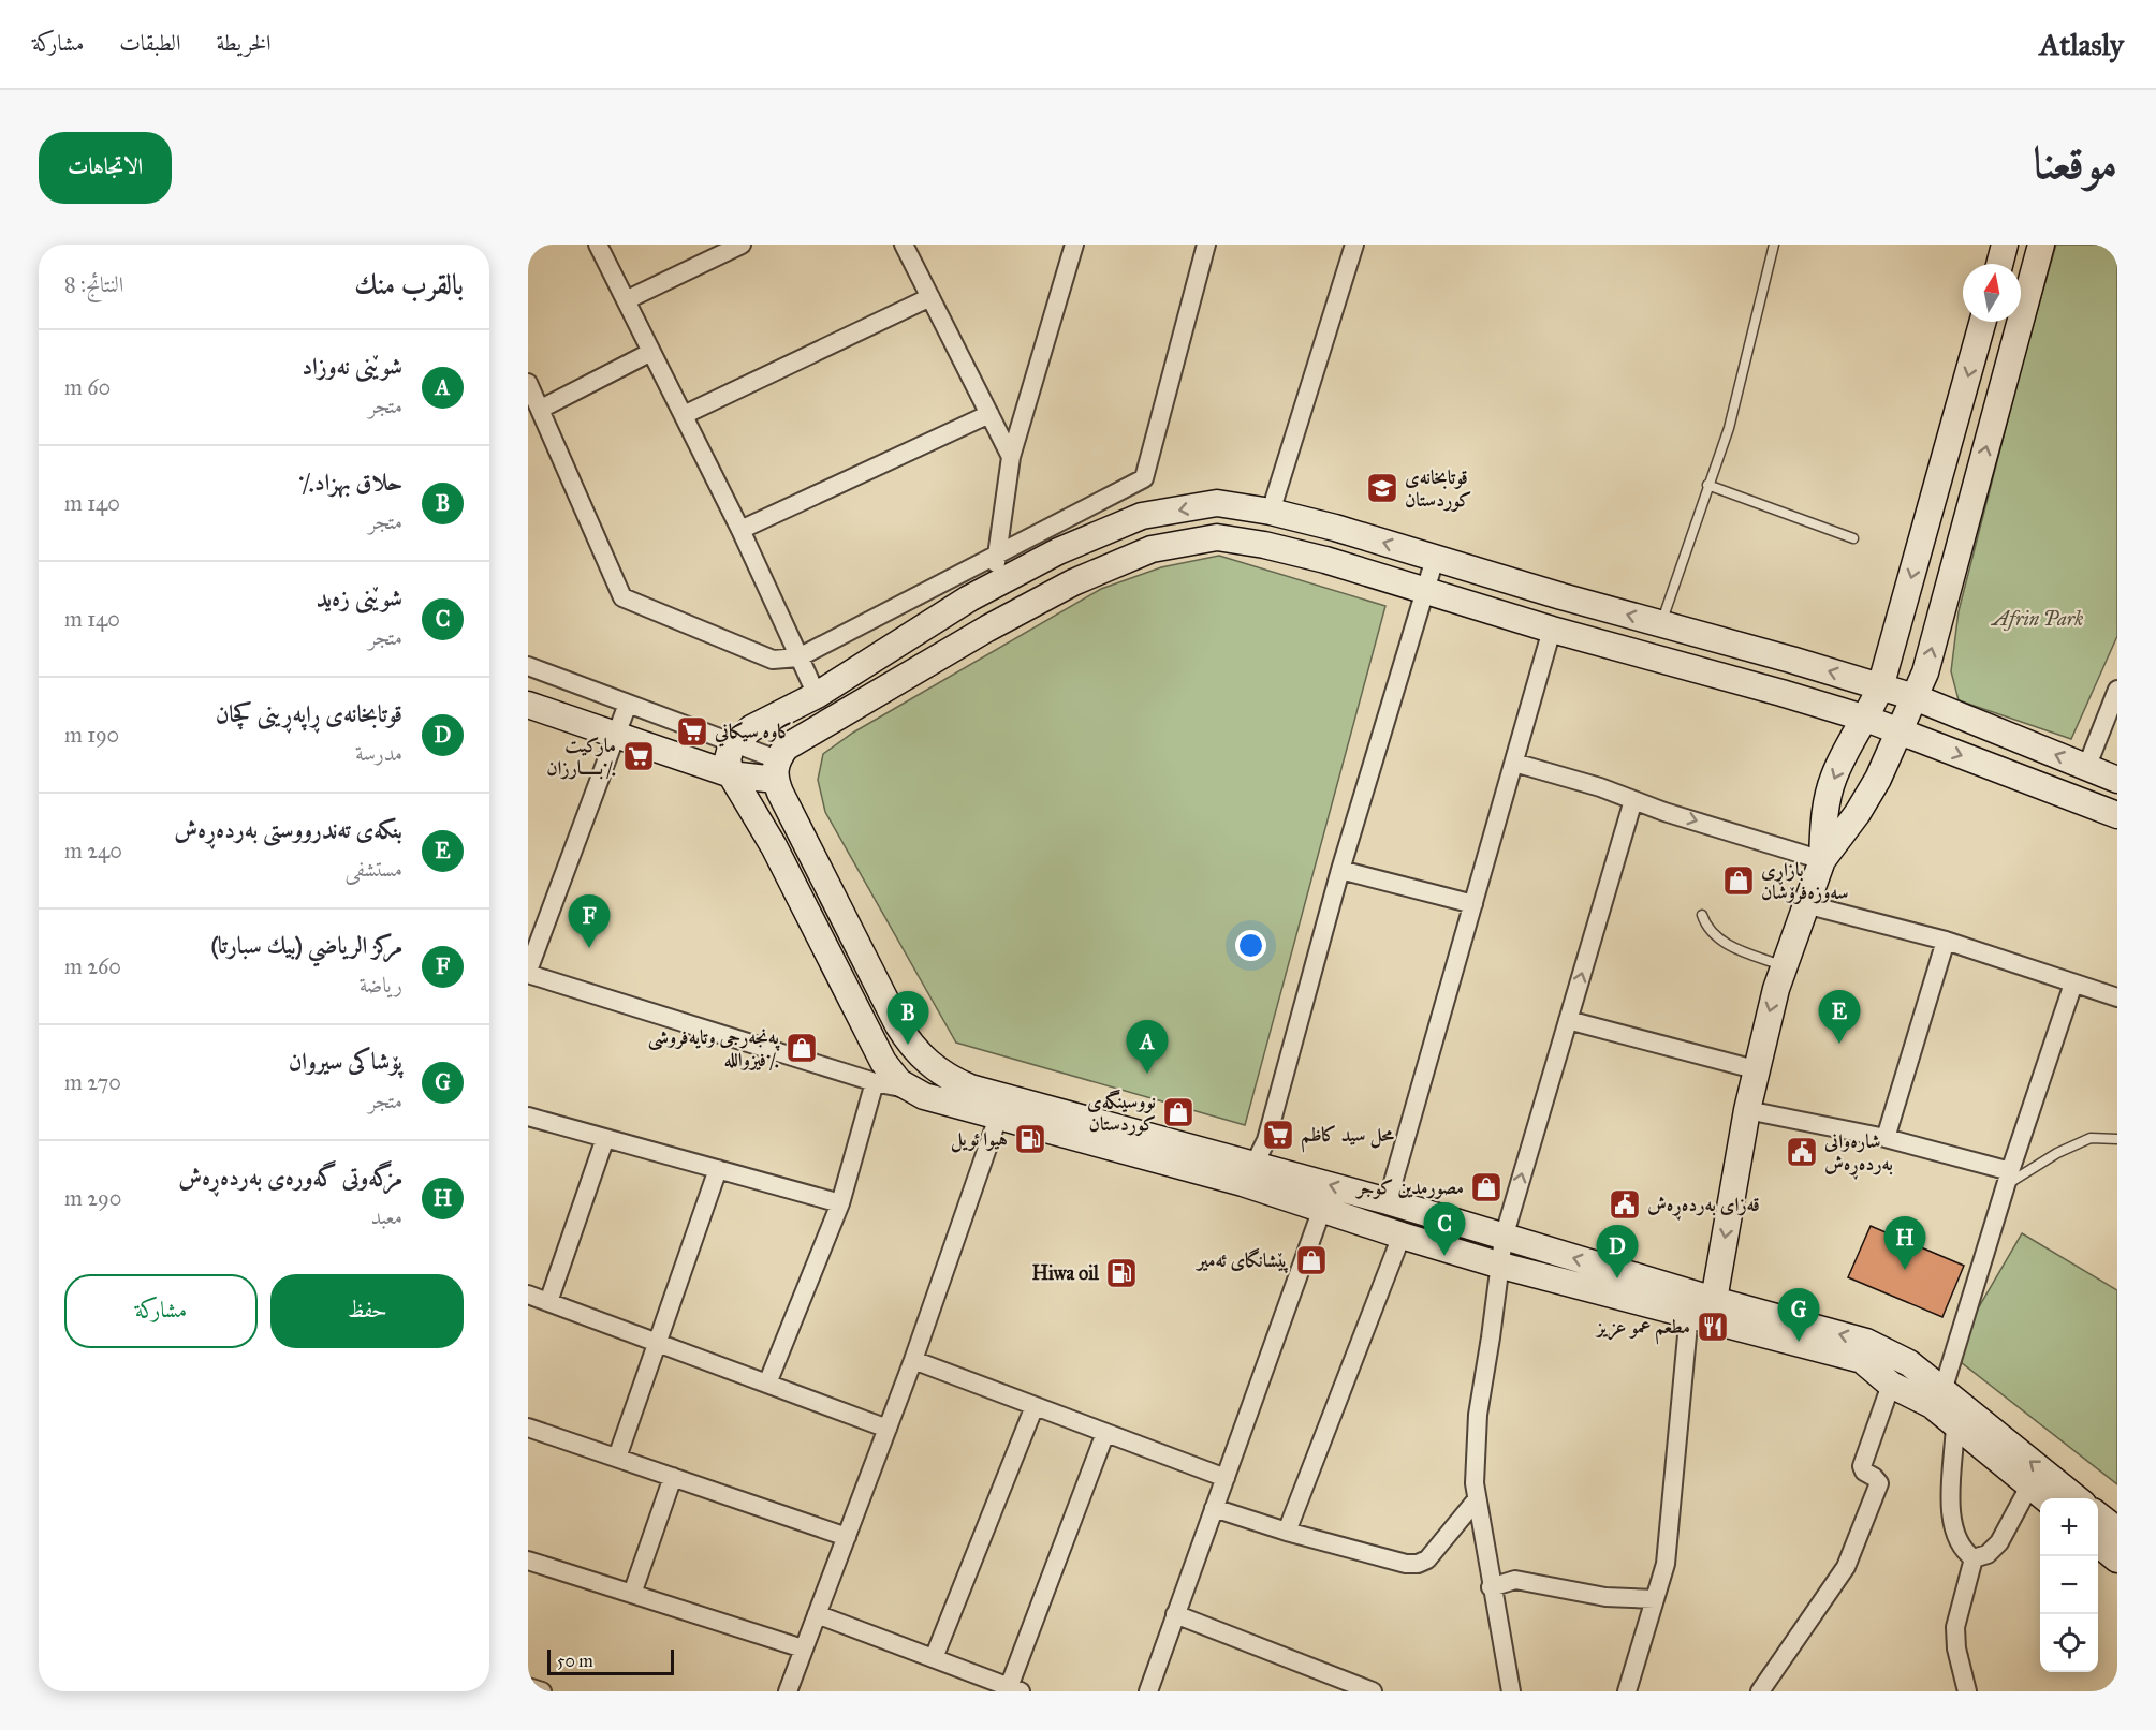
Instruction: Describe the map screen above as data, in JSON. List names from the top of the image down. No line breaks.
{"parks":["Afrin Park"],"places":{"school or university":["قوتابخانەی کوردستان"],"supermarket":["كاوه سيكاني","ماركیت بـــــارزان٪","محل سيد كاظم"],"shop":["بازاڕی سەوزەفرۆشان","پەنجەرجی وتایەفروشی فیزواللە٪","نووسینگەی کوردستان","مصورمدین كوجر","پێشانگای ئەمیر"],"fuel station":["هيوا ئويل","Hiwa oil"],"public building":["شارەوانی بەردەڕەش","قەزای بەردەڕەش"],"restaurant":["مطعم عمو عزيز"]},"scale_bar":"50 m","north":"top","page":{"header":"Atlasly","nav":["الخريطة","الطبقات","مشاركة"],"title":"موقعنا","buttons":["الاتجاهات",["حفظ","مشاركة"]],"heading":["بالقرب منك","النتائج: 8"],"list":[{"mark":"A","name":"شوێنی نەوزاد","note":"متجر","value":"60 m"},{"mark":"B","name":"حلاق بهزاد٪","note":"متجر","value":"140 m"},{"mark":"C","name":"شوێنی زەید","note":"متجر","value":"140 m"},{"mark":"D","name":"قوتابخانەی ڕاپەڕینی کچان","note":"مدرسة","value":"190 m"},{"mark":"E","name":"بنکەی تەندرووستی بەردەڕەش","note":"مستشفى","value":"240 m"},{"mark":"F","name":"مركز الرياضي (بيك سبارتا)","note":"رياضة","value":"260 m"},{"mark":"G","name":"پۆشاکی سیروان","note":"متجر","value":"270 m"},{"mark":"H","name":"مزگەوتی گەورەی بەردەڕەش","note":"معبد","value":"290 m"}],"pins":["F","E","B","A","C","H","D","G"],"map_buttons":["+","−"],"scale":"50 m"}}
